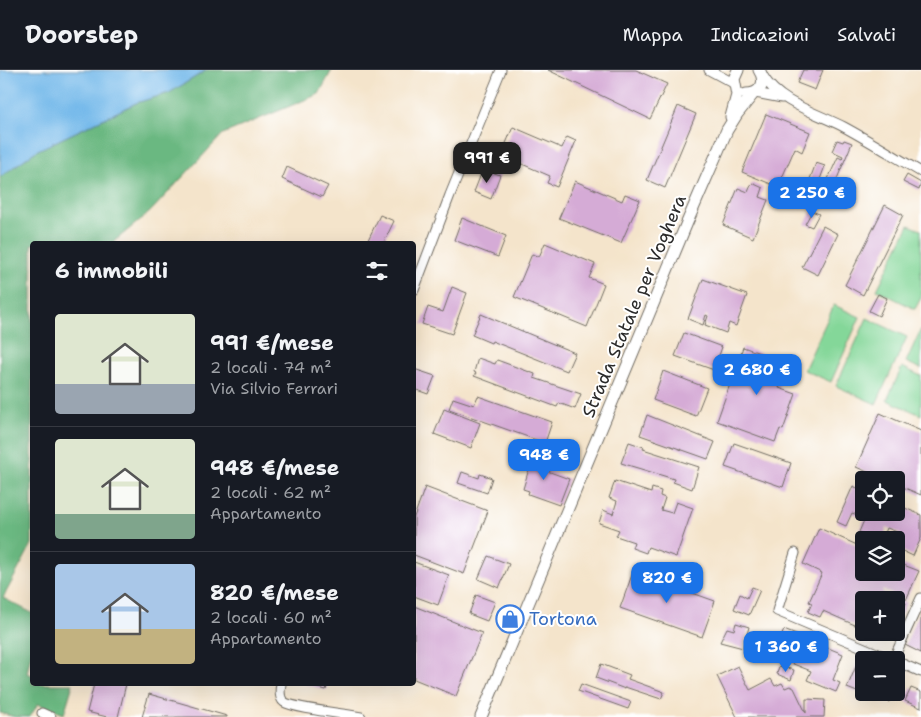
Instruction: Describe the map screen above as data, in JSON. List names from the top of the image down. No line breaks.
{"streets":{"main road":["Strada Statale per Voghera"]},"places":{"shop":["Tortona"]},"page":{"header":"Doorstep","nav":["Mappa","Indicazioni","Salvati"],"price":["991 €","2 250 €","2 680 €","948 €","820 €","1 360 €"],"heading":"6 immobili","list":[{"name":"991 €/mese","note":"2 locali · 74 m² · Via Silvio Ferrari"},{"name":"948 €/mese","note":"2 locali · 62 m² · Appartamento"},{"name":"820 €/mese","note":"2 locali · 60 m² · Appartamento"}],"map_buttons":["+","−"]}}
